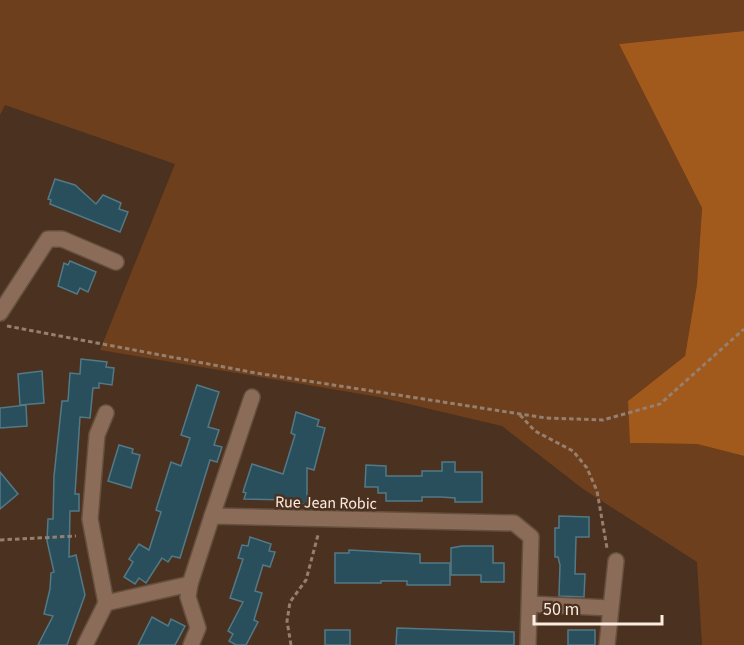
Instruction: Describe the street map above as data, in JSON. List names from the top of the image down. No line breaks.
{"streets":{"street":["Rue Jean Robic"]},"scale_bar":"50 m"}
